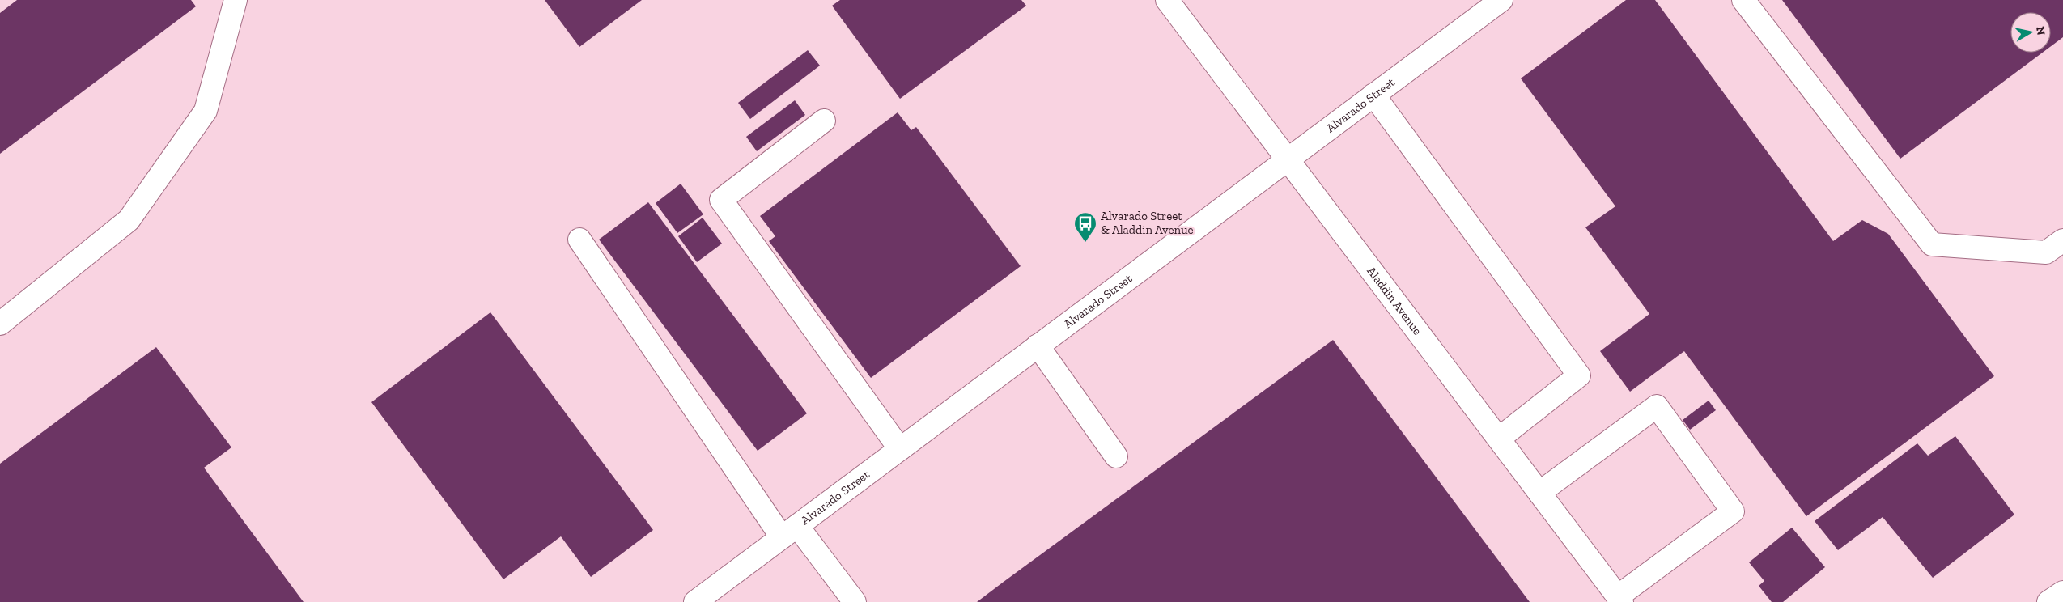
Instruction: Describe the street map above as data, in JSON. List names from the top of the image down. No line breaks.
{"streets":{"street":["Alvarado Street","Aladdin Avenue"]},"crossings":[["Alvarado Street","Aladdin Avenue"]],"places":{"bus stop":["Alvarado Street & Aladdin Avenue"]},"north":"right"}
